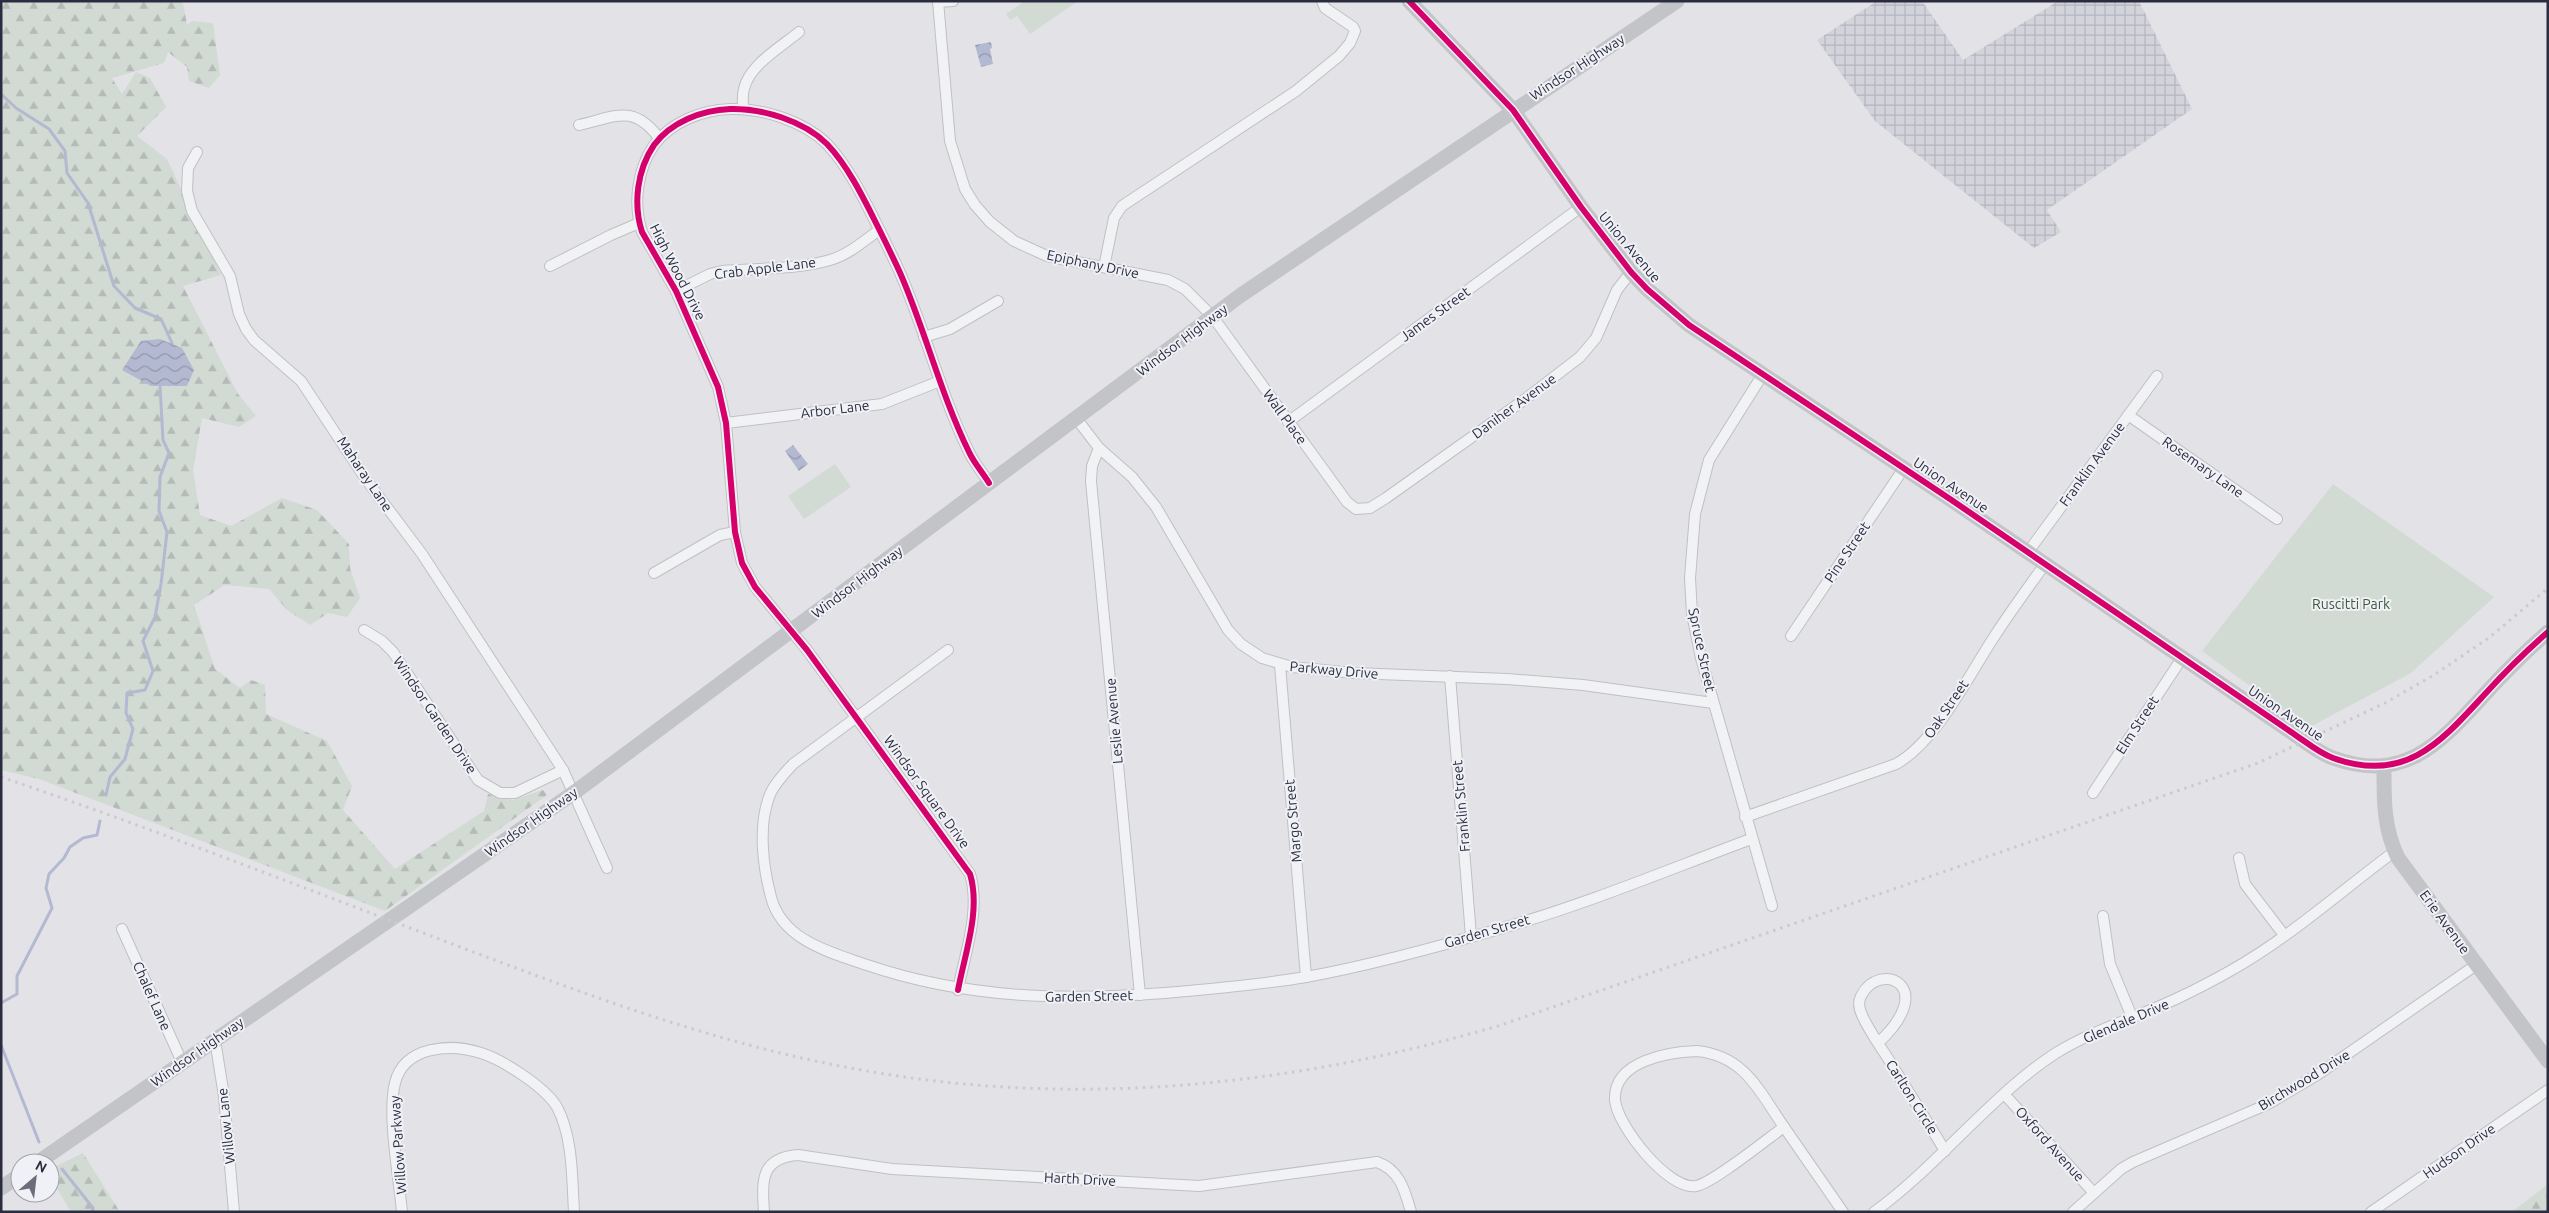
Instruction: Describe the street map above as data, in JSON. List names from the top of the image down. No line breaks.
{"streets":{"main road":["Windsor Highway","Union Avenue","Erie Avenue"],"street":["Epiphany Drive","Crab Apple Lane","High Wood Drive","James Street","Daniher Avenue","Arbor Lane","Wall Place","Franklin Avenue","Rosemary Lane","Maharay Lane","Pine Street","Spruce Street","Parkway Drive","Oak Street","Windsor Garden Drive","Leslie Avenue","Elm Street","Windsor Square Drive","Franklin Street","Margo Street","Garden Street","Chalef Lane","Glendale Drive","Birchwood Drive","Carlton Circle","Willow Lane","Oxford Avenue","Willow Parkway","Hudson Drive","Harth Drive"]},"crossings":[["Windsor Highway","Union Avenue"],["Windsor Highway","Epiphany Drive"],["Windsor Highway","High Wood Drive"],["Windsor Highway","Wall Place"],["Windsor Highway","Maharay Lane"],["Windsor Highway","Parkway Drive"],["Windsor Highway","Windsor Square Drive"],["Windsor Highway","Chalef Lane"],["Windsor Highway","Willow Lane"],["Union Avenue","James Street"],["Union Avenue","Daniher Avenue"],["Union Avenue","Franklin Avenue"],["Union Avenue","Pine Street"],["Union Avenue","Spruce Street"],["Union Avenue","Oak Street"],["Union Avenue","Elm Street"],["Union Avenue","Erie Avenue"],["Epiphany Drive","Wall Place"],["Crab Apple Lane","High Wood Drive"],["High Wood Drive","Arbor Lane"],["High Wood Drive","Windsor Square Drive"],["James Street","Wall Place"],["Daniher Avenue","Wall Place"],["Franklin Avenue","Rosemary Lane"],["Maharay Lane","Windsor Garden Drive"],["Spruce Street","Parkway Drive"],["Spruce Street","Oak Street"],["Spruce Street","Garden Street"],["Parkway Drive","Leslie Avenue"],["Parkway Drive","Franklin Street"],["Parkway Drive","Margo Street"],["Leslie Avenue","Garden Street"],["Windsor Square Drive","Garden Street"],["Franklin Street","Garden Street"],["Margo Street","Garden Street"],["Erie Avenue","Glendale Drive"],["Erie Avenue","Birchwood Drive"],["Glendale Drive","Carlton Circle"],["Glendale Drive","Oxford Avenue"],["Birchwood Drive","Oxford Avenue"]],"parks":["Ruscitti Park"],"north":"top right"}
